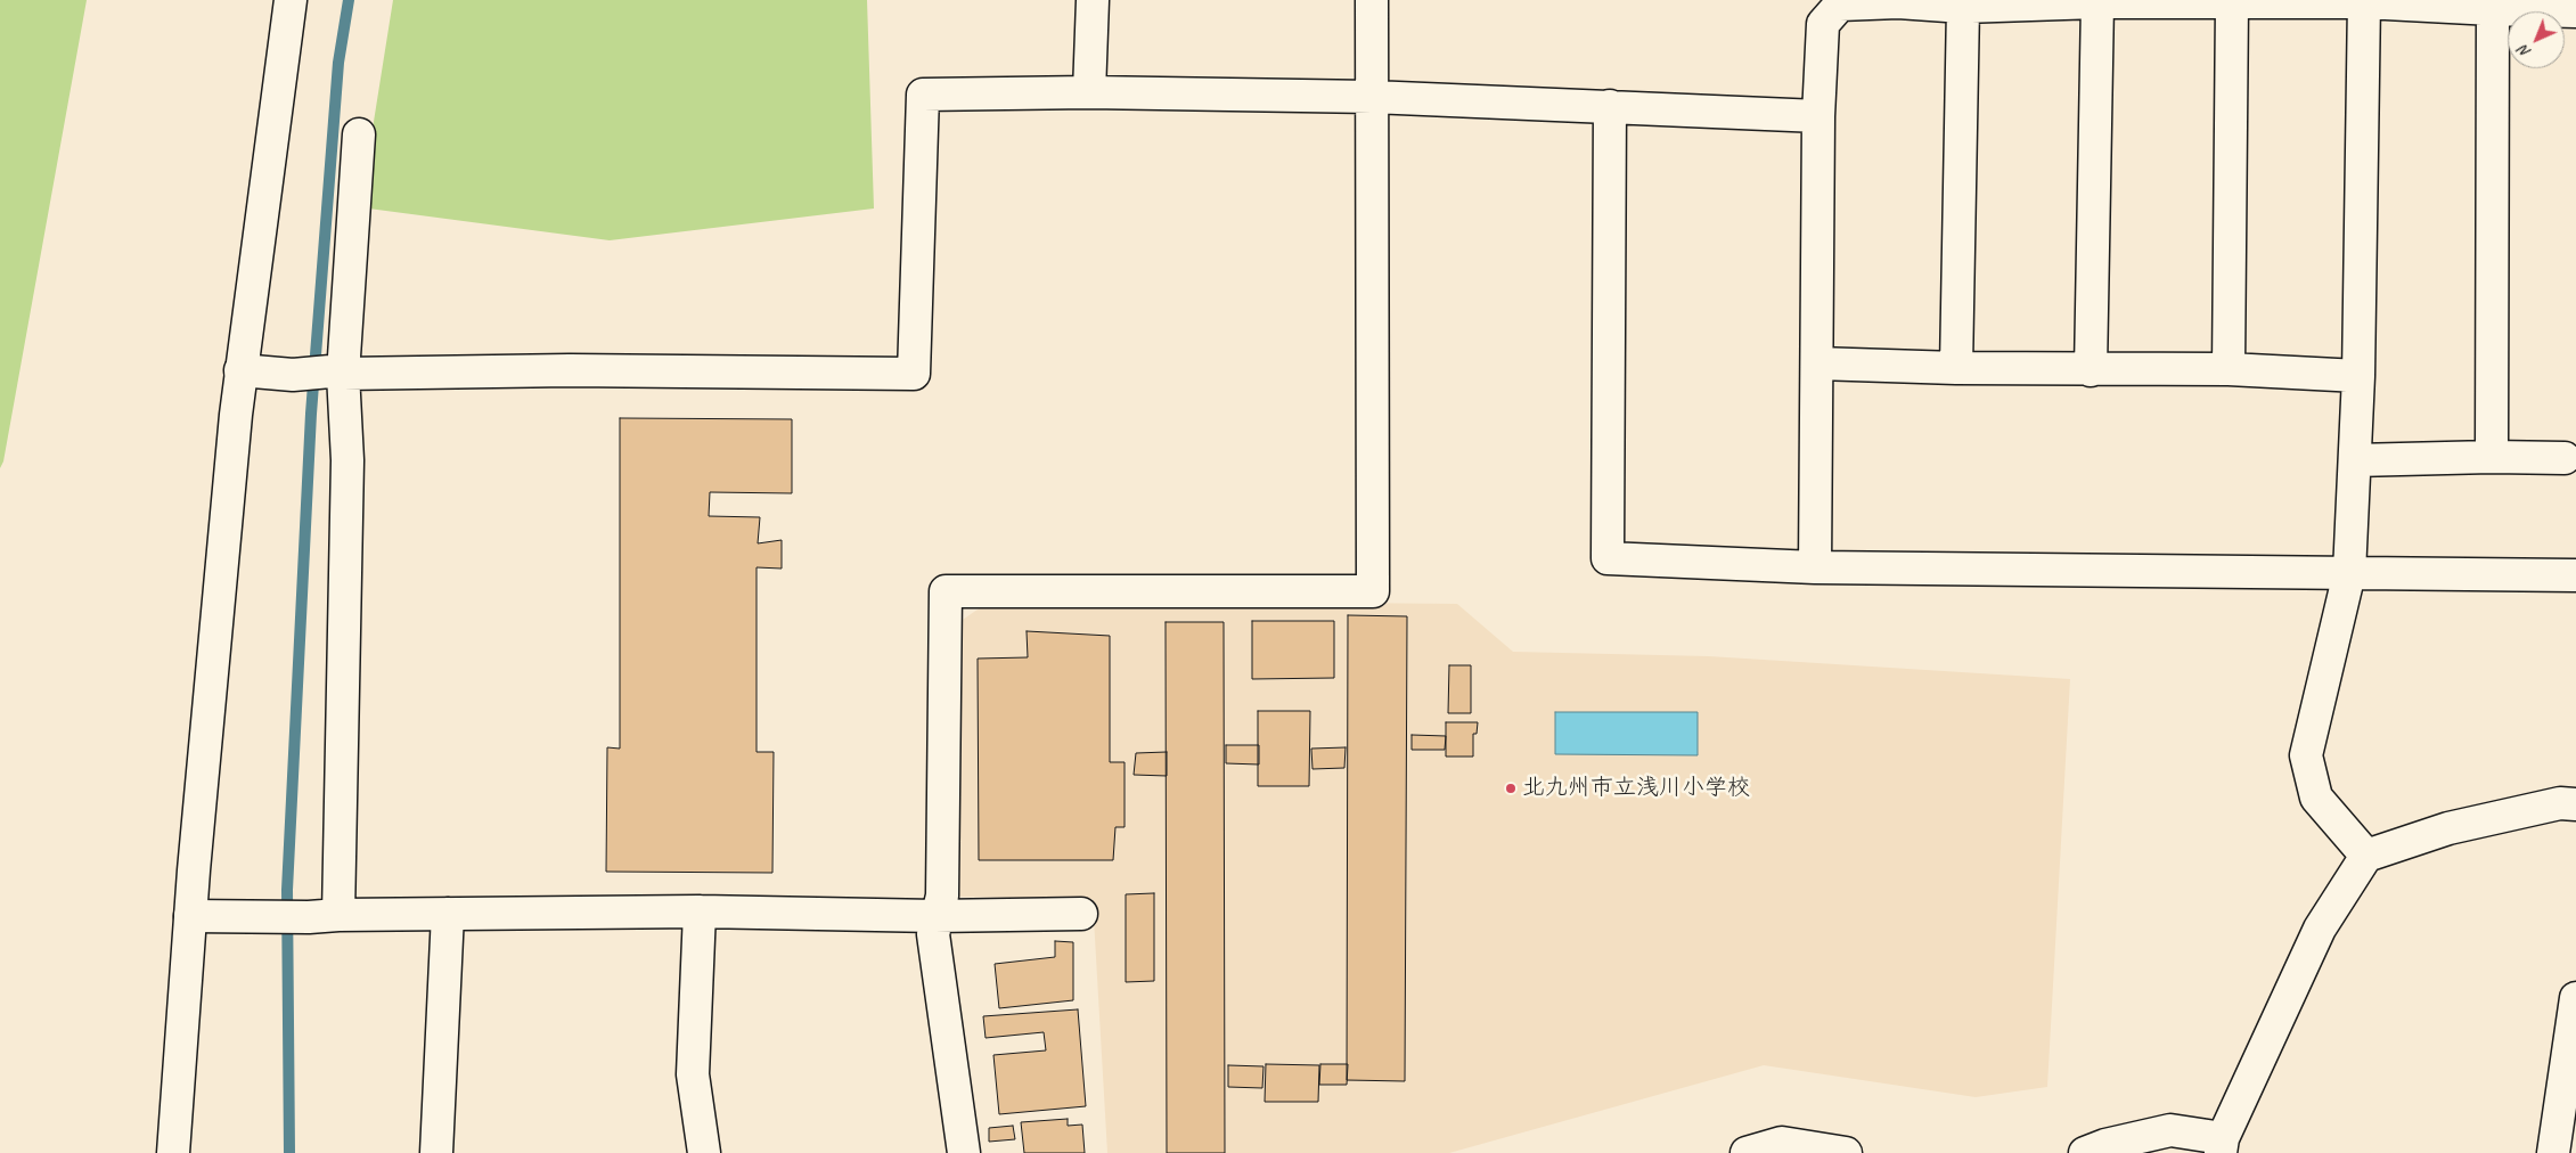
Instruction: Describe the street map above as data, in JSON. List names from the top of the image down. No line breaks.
{"places":["北九州市立浅川小学校"],"north":"bottom left"}
